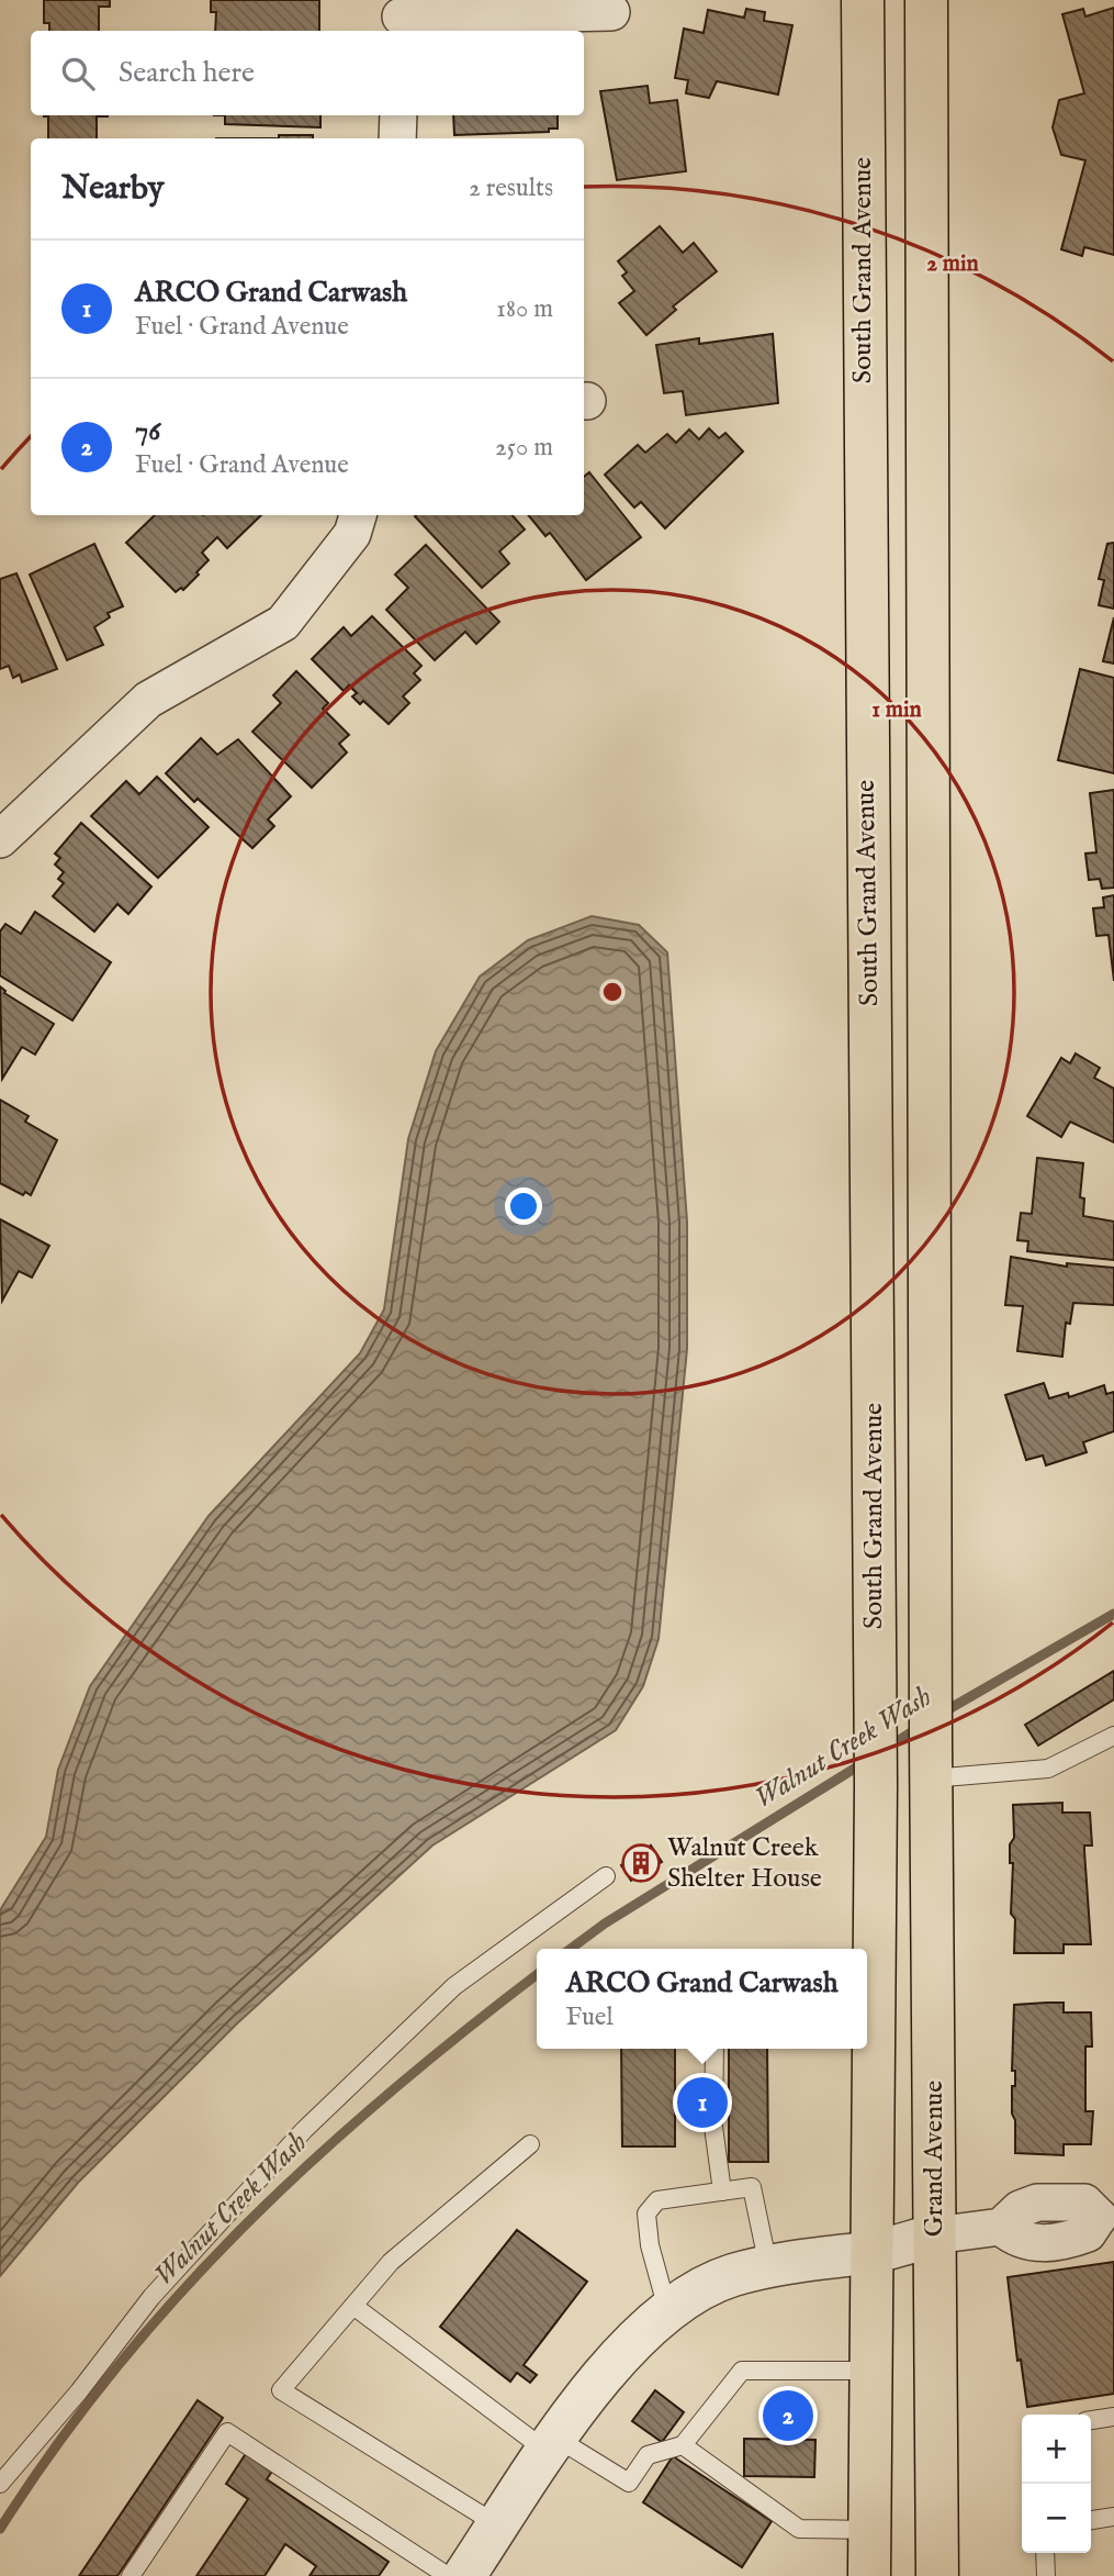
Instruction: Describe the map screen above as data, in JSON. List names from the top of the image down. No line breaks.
{"streets":{"main road":["South Grand Avenue","Grand Avenue"]},"crossings":[["South Grand Avenue","Grand Avenue"]],"water":["Walnut Creek Wash"],"places":{"building":["Walnut Creek Shelter House"]},"page":{"search":"Search here","heading":["Nearby","2 results"],"list":[{"mark":"1","name":"ARCO Grand Carwash","note":"Fuel · Grand Avenue","value":"180 m"},{"mark":"2","name":"76","note":"Fuel · Grand Avenue","value":"250 m"}],"popup":["ARCO Grand Carwash","Fuel"],"pins":["1","2"],"map_buttons":["+","−"]},"rings":["2 min","1 min"]}
